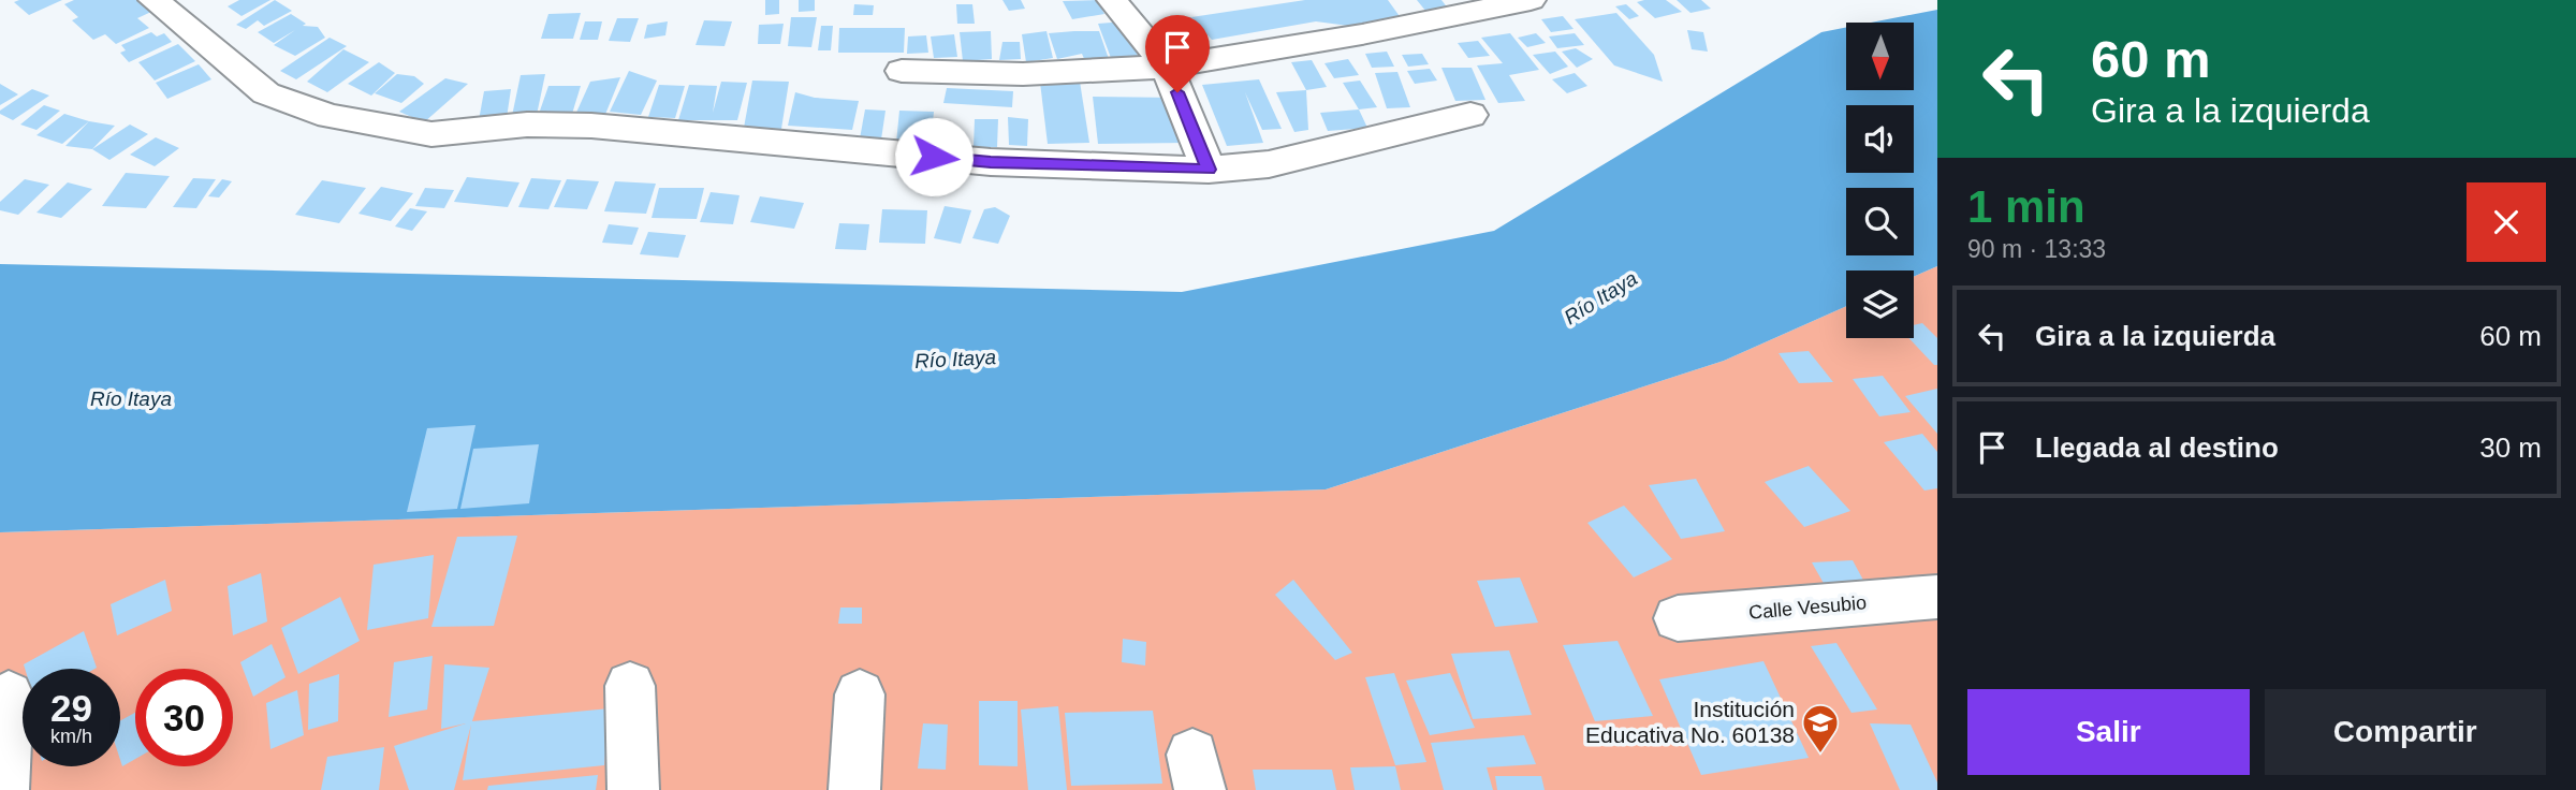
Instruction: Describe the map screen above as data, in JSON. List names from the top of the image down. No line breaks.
{"streets":{"street":["Calle Vesubio"]},"water":["Río Itaya"],"places":{"school or university":["Institución Educativa No. 60138"]},"north":"bottom","page":{"turn":["60 m","Gira a la izquierda"],"heading":["1 min","90 m · 13:33"],"list":[{"name":"Gira a la izquierda","value":"60 m"},{"name":"Llegada al destino","value":"30 m"}],"speed":"29 km/h","limit":"30","buttons":["Salir","Compartir"]}}
